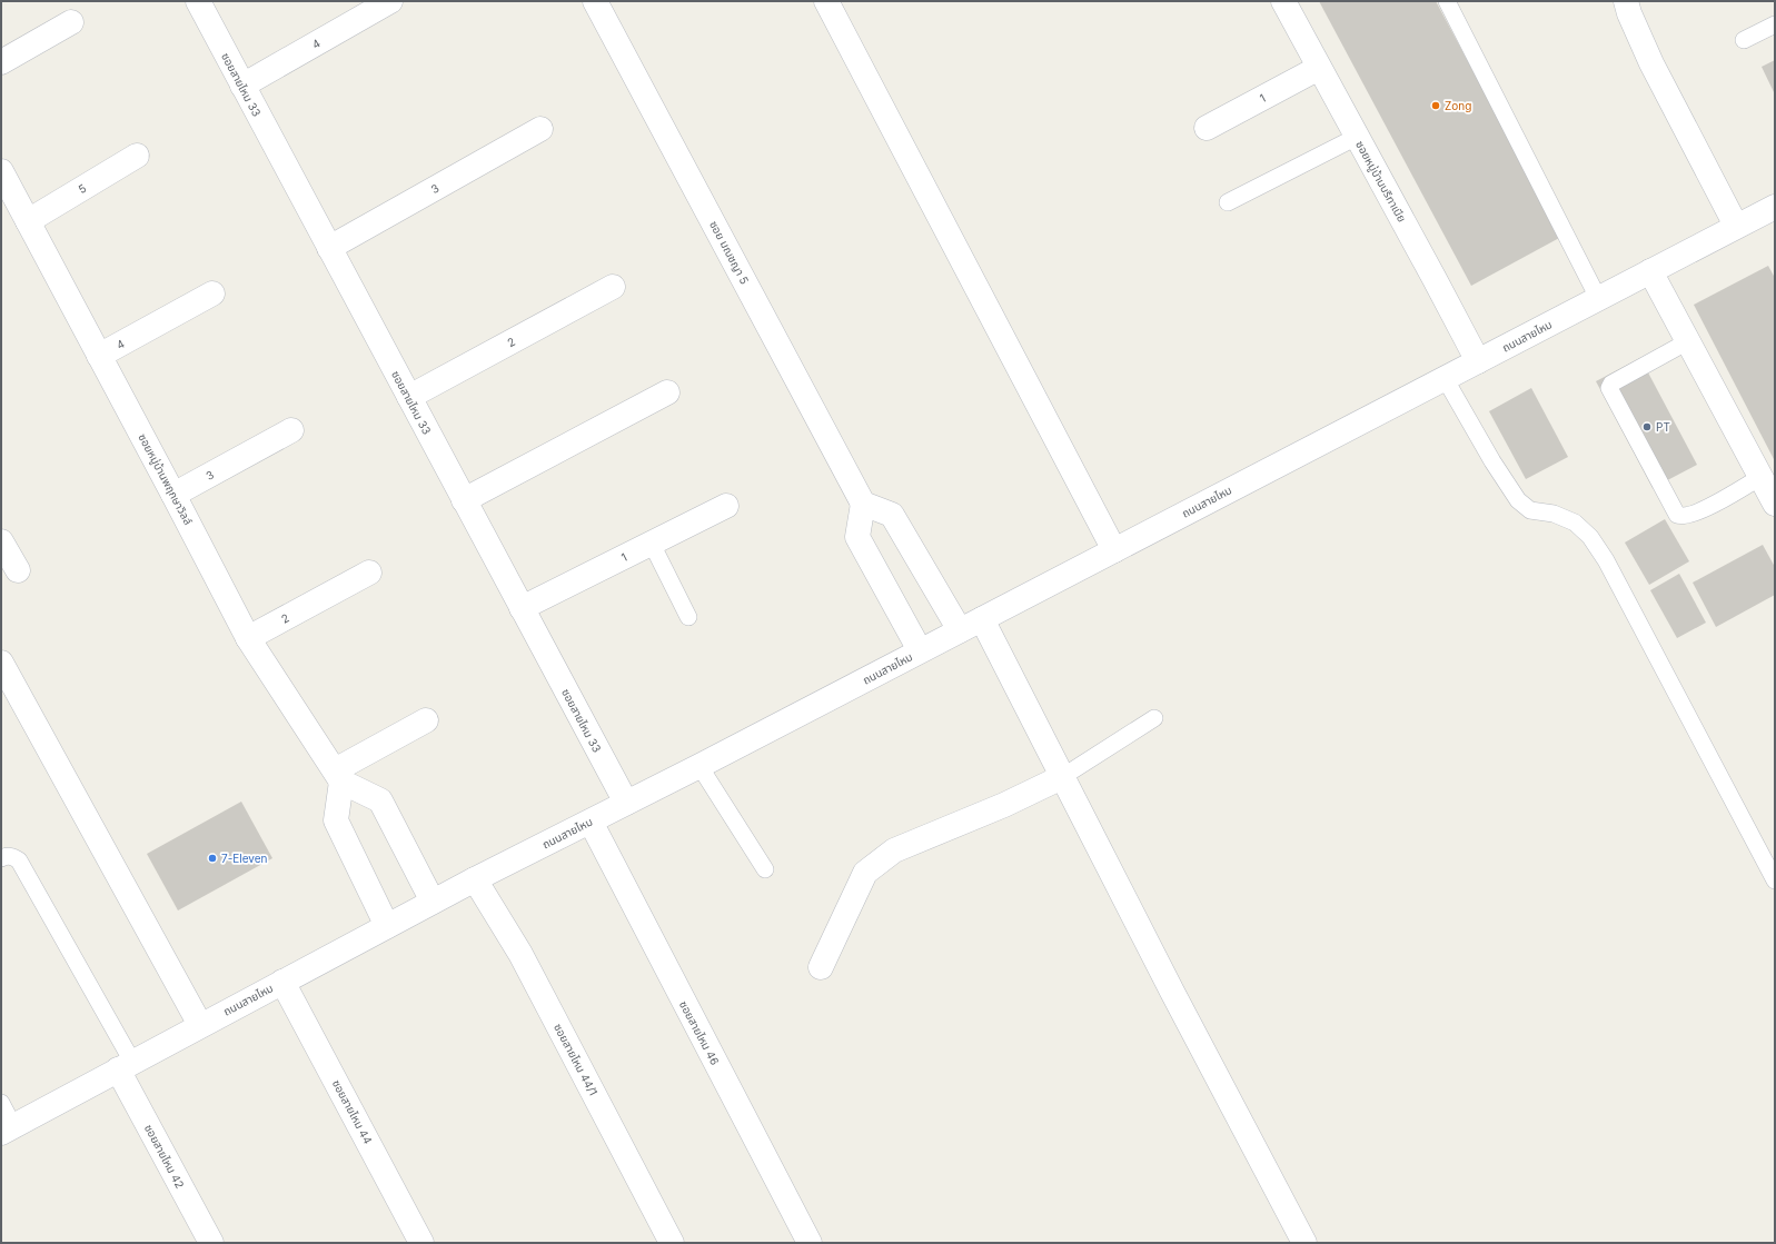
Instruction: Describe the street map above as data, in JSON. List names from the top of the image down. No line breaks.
{"streets":{"street":["4","ซอยสายไหม 33","1","ซอยหมู่บ้านบริทาเนีย","5","3","ซอย มณชญา 5","ถนนสายไหม","2","ซอยหมู่บ้านพฤกษาวิลล์","ซอยสายไหม 46","ซอยสายไหม 44/1","ซอยสายไหม 44","ซอยสายไหม 42"]},"crossings":[["4","ซอยสายไหม 33"],["4","ซอยหมู่บ้านพฤกษาวิลล์"],["ซอยสายไหม 33","1"],["ซอยสายไหม 33","3"],["ซอยสายไหม 33","ถนนสายไหม"],["ซอยสายไหม 33","2"],["1","ซอยหมู่บ้านบริทาเนีย"],["ซอยหมู่บ้านบริทาเนีย","ถนนสายไหม"],["5","ซอยหมู่บ้านพฤกษาวิลล์"],["3","ซอยหมู่บ้านพฤกษาวิลล์"],["ถนนสายไหม","ซอยสายไหม 46"],["ถนนสายไหม","ซอยสายไหม 44/1"],["ถนนสายไหม","ซอยสายไหม 44"],["ถนนสายไหม","ซอยสายไหม 42"],["2","ซอยหมู่บ้านพฤกษาวิลล์"]],"places":["Zong","PT","7-Eleven"]}
